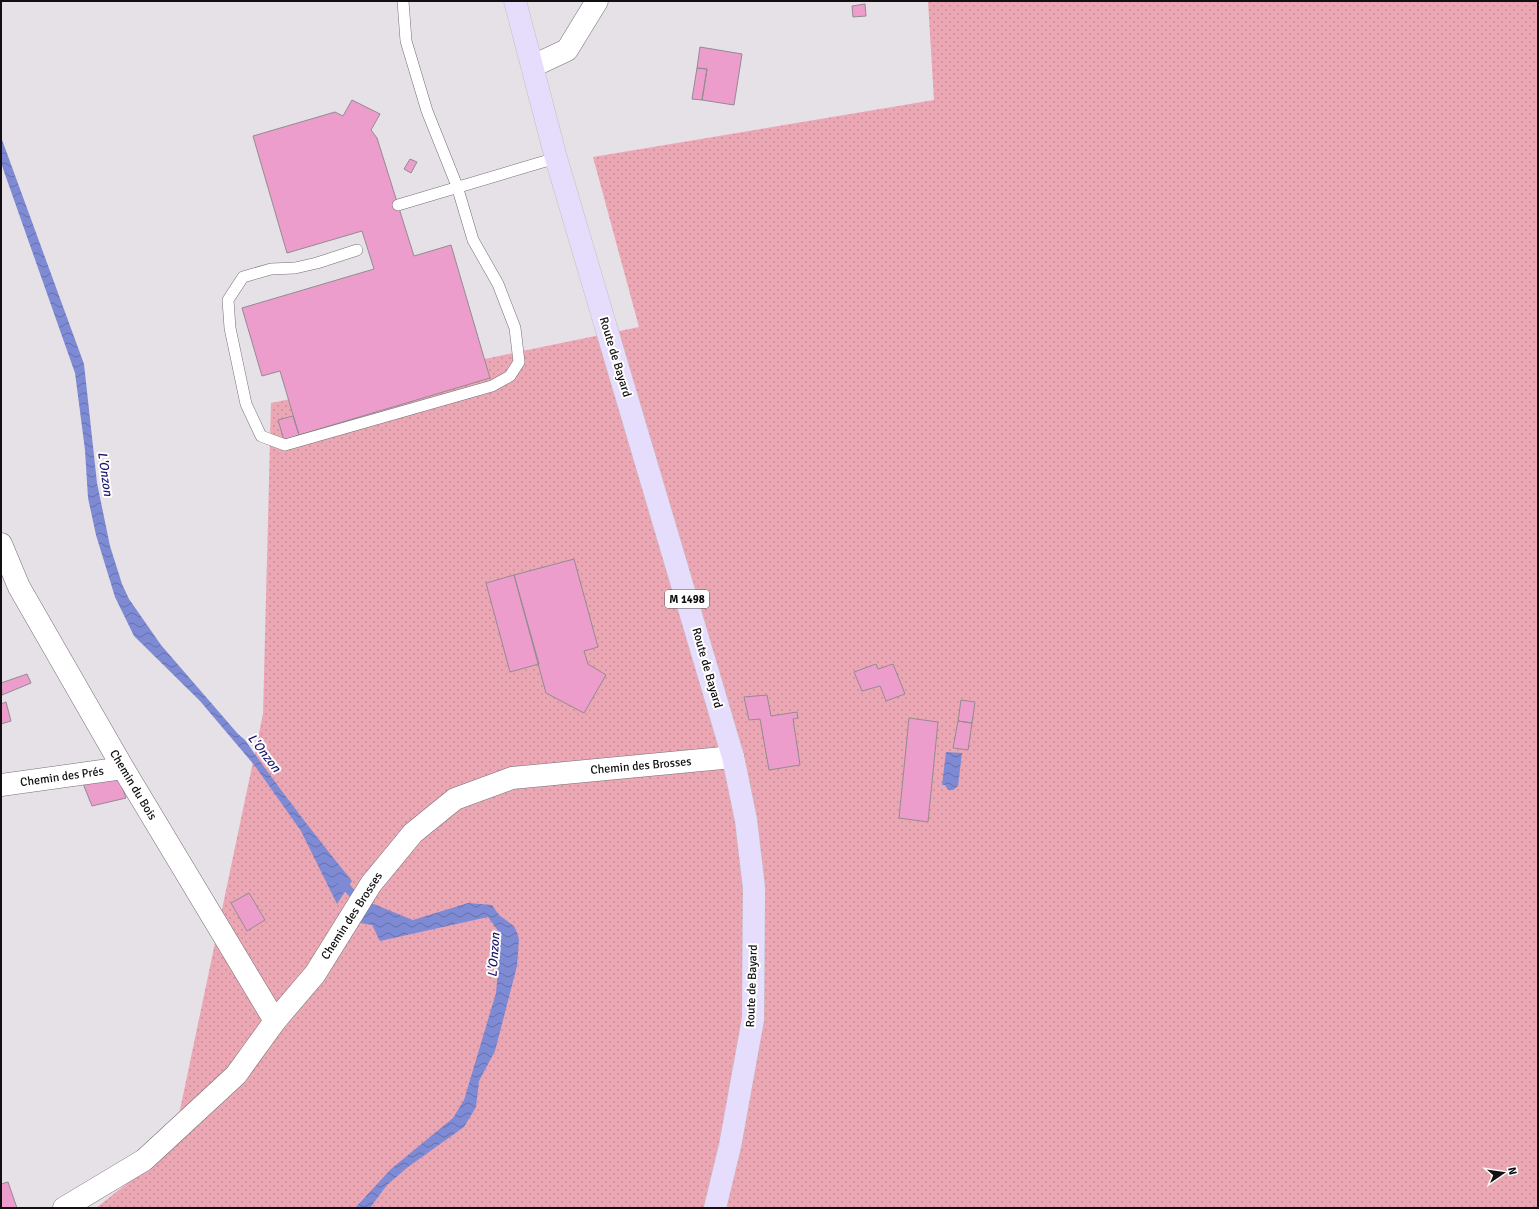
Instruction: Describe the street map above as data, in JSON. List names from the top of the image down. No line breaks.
{"streets":{"main road":["Route de Bayard","M 1498"],"street":["Chemin des Brosses","Chemin des Prés","Chemin du Bois"]},"crossings":[["Route de Bayard","Chemin des Brosses"],["Chemin des Brosses","Chemin du Bois"],["Chemin des Prés","Chemin du Bois"]],"water":["L'Onzon"],"north":"right"}
